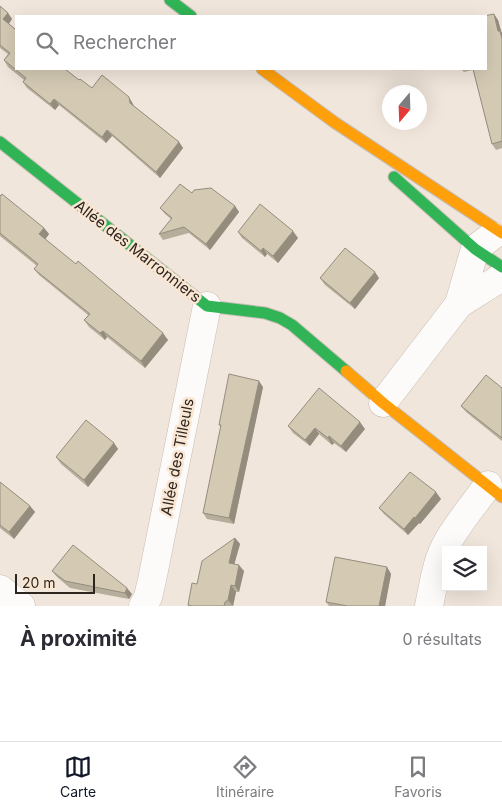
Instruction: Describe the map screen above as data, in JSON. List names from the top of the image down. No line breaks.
{"streets":{"street":["Allée des Marronniers","Allée des Tilleuls"]},"crossings":[["Allée des Marronniers","Allée des Tilleuls"]],"scale_bar":"20 m","north":"bottom","page":{"search":"Rechercher","scale":"20 m","heading":["À proximité","0 résultats"],"nav":["Carte","Itinéraire","Favoris"]}}
